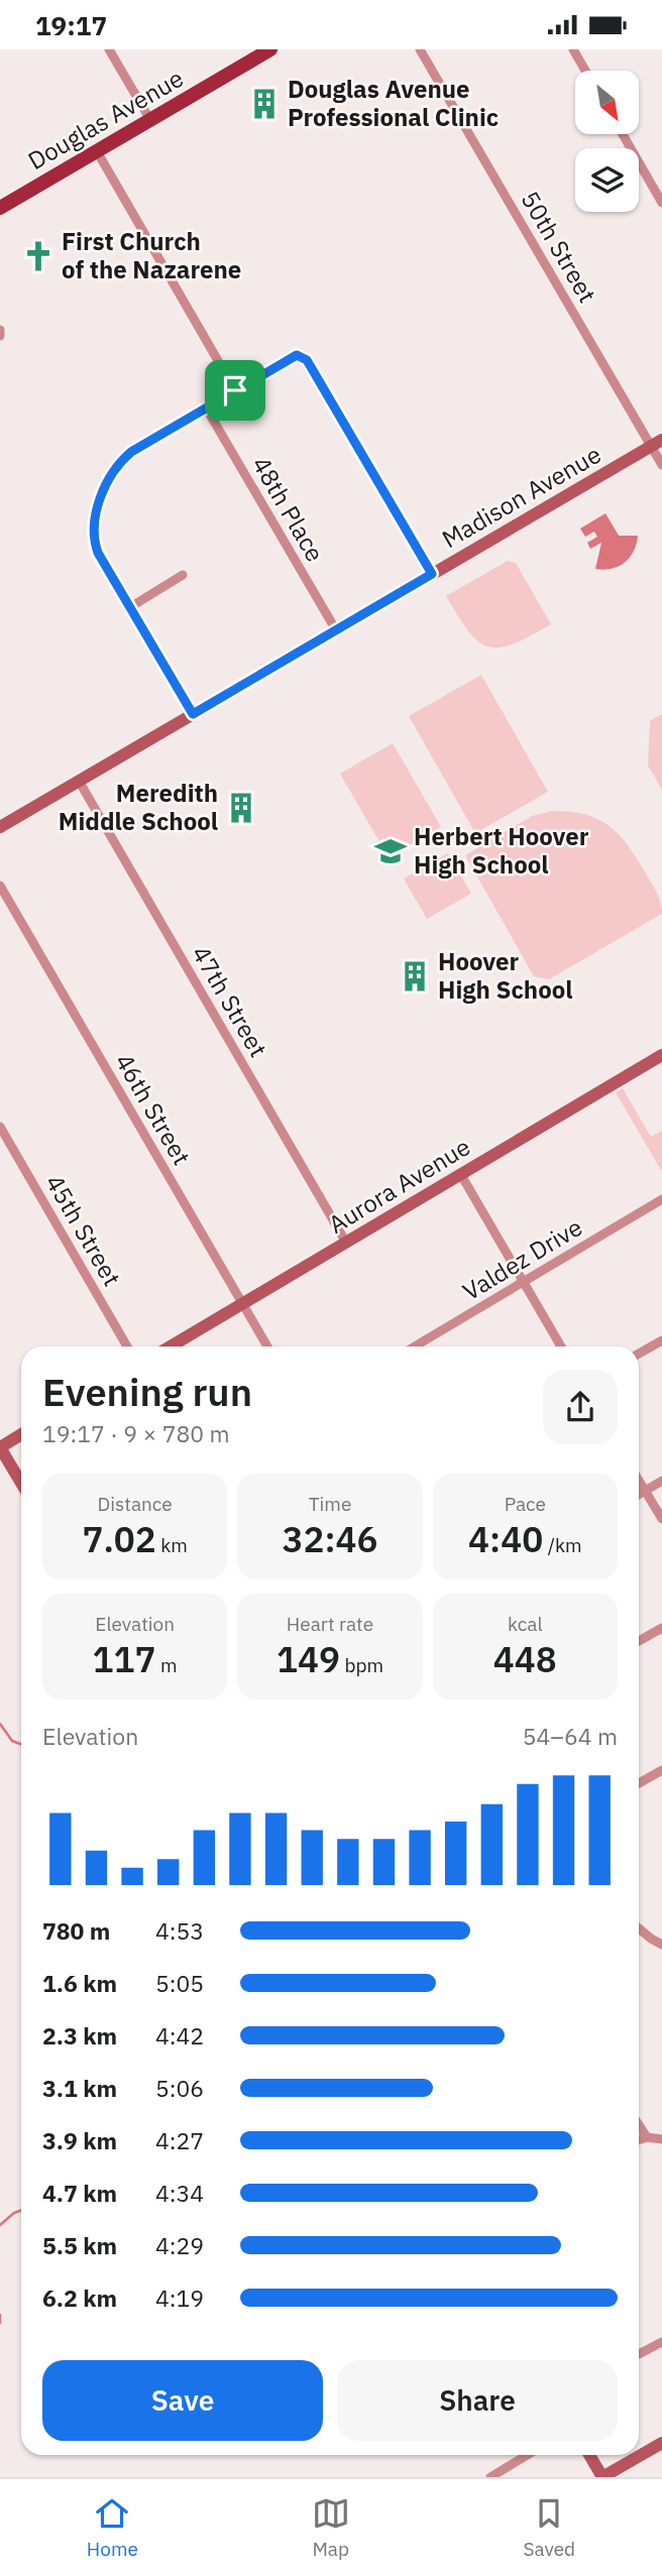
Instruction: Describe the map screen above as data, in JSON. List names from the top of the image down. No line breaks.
{"streets":{"main road":["Douglas Avenue"],"street":["50th Street","Madison Avenue","48th Place","47th Street","46th Street","Aurora Avenue","45th Street","Valdez Drive"]},"crossings":[["50th Street","Madison Avenue"],["Madison Avenue","48th Place"],["Madison Avenue","47th Street"],["47th Street","Aurora Avenue"],["46th Street","Aurora Avenue"]],"places":{"building":["Douglas Avenue Professional Clinic","Meredith Middle School","Hoover High School"],"church":["First Church of the Nazarene"],"school or university":["Herbert Hoover High School"]},"north":"bottom right","page":{"status":"19:17","heading":["Evening run","19:17 · 9 × 780 m"],"stats":[["Distance","7.02 km"],["Time","32:46"],["Pace","4:40 /km"],["Elevation","117 m"],["Heart rate","149 bpm"],["kcal","448"]],"chart":["Elevation","54–64 m"],"list":[{"name":"780 m","note":"4:53"},{"name":"1.6 km","note":"5:05"},{"name":"2.3 km","note":"4:42"},{"name":"3.1 km","note":"5:06"},{"name":"3.9 km","note":"4:27"},{"name":"4.7 km","note":"4:34"},{"name":"5.5 km","note":"4:29"},{"name":"6.2 km","note":"4:19"}],"buttons":["Save","Share"],"tabs":["Home","Map","Saved"]}}
